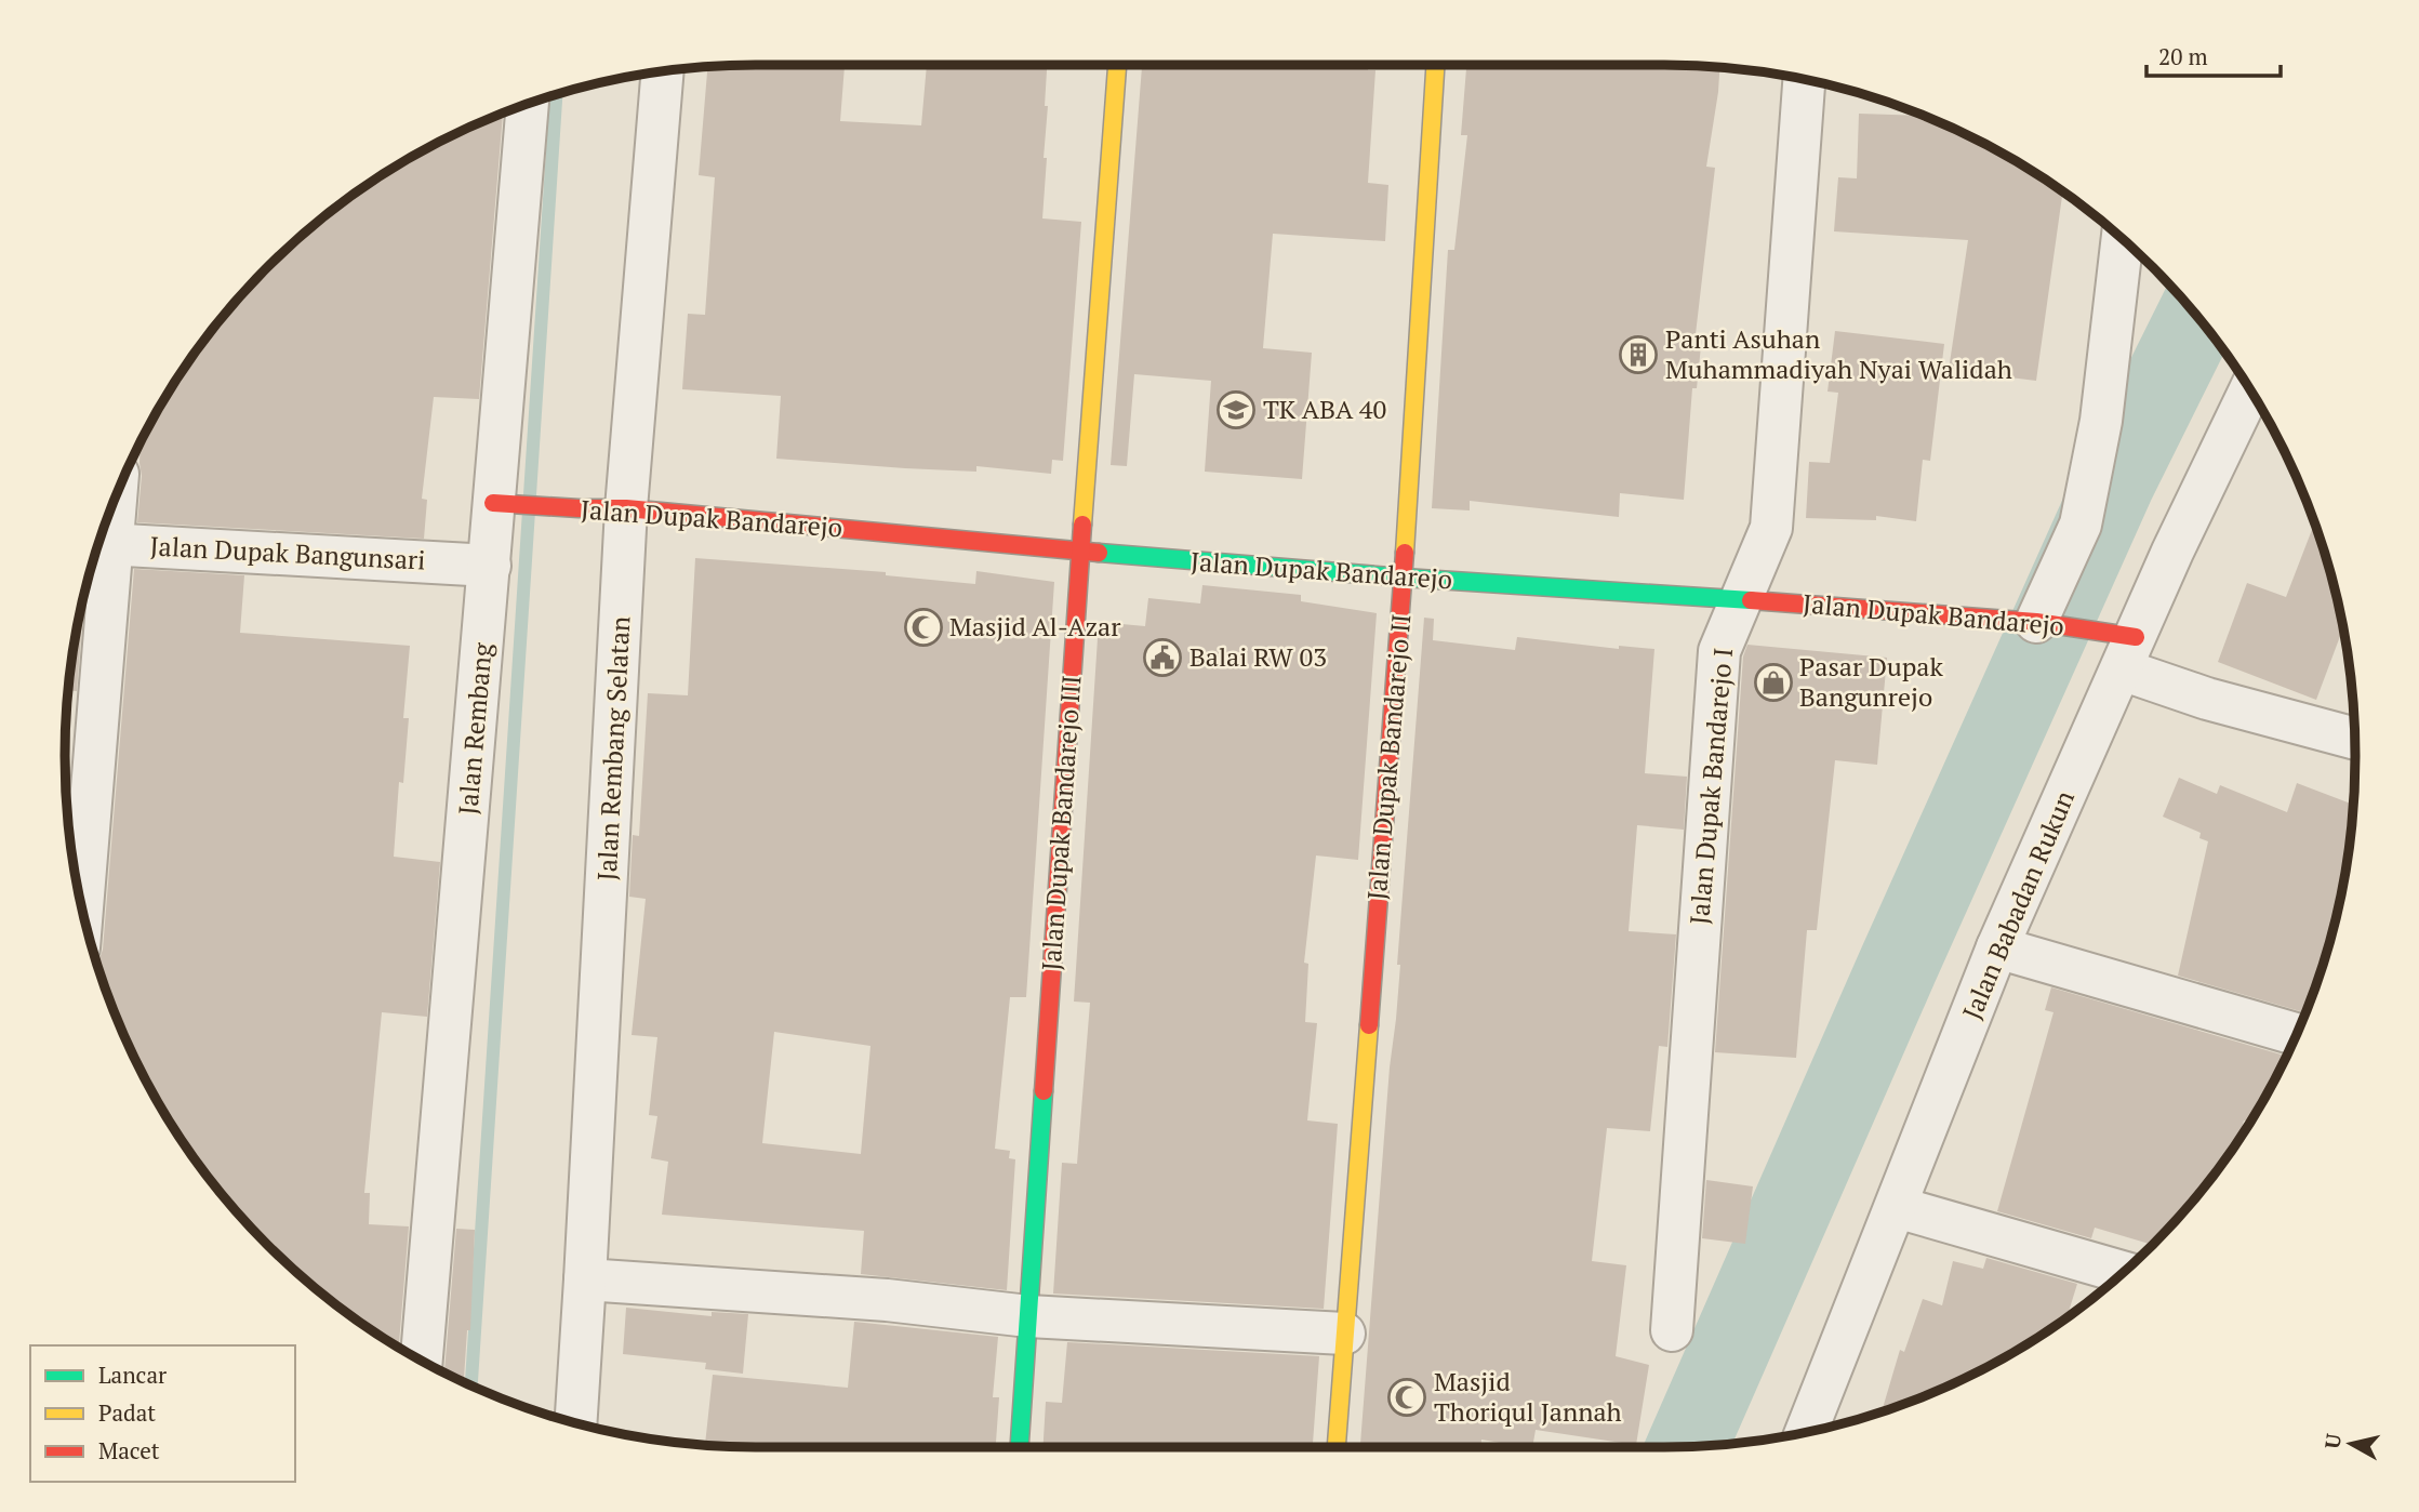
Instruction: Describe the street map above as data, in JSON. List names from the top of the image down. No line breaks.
{"streets":{"street":["Jalan Dupak Bandarejo","Jalan Dupak Bangunsari","Jalan Rembang","Jalan Rembang Selatan","Jalan Dupak Bandarejo II","Jalan Dupak Bandarejo I","Jalan Dupak Bandarejo III","Jalan Babadan Rukun"]},"crossings":[["Jalan Dupak Bandarejo","Jalan Rembang"],["Jalan Dupak Bandarejo","Jalan Rembang Selatan"],["Jalan Dupak Bandarejo","Jalan Dupak Bandarejo II"],["Jalan Dupak Bandarejo","Jalan Dupak Bandarejo I"],["Jalan Dupak Bandarejo","Jalan Dupak Bandarejo III"],["Jalan Dupak Bandarejo","Jalan Babadan Rukun"],["Jalan Dupak Bangunsari","Jalan Rembang"]],"places":{"building":["Panti Asuhan Muhammadiyah Nyai Walidah"],"school or university":["TK ABA 40"],"mosque":["Masjid Al-Azar","Masjid Thoriqul Jannah"],"public building":["Balai RW 03"],"shop":["Pasar Dupak Bangunrejo"]},"legend":["Lancar","Padat","Macet"],"scale_bar":"20 m","north":"left"}
